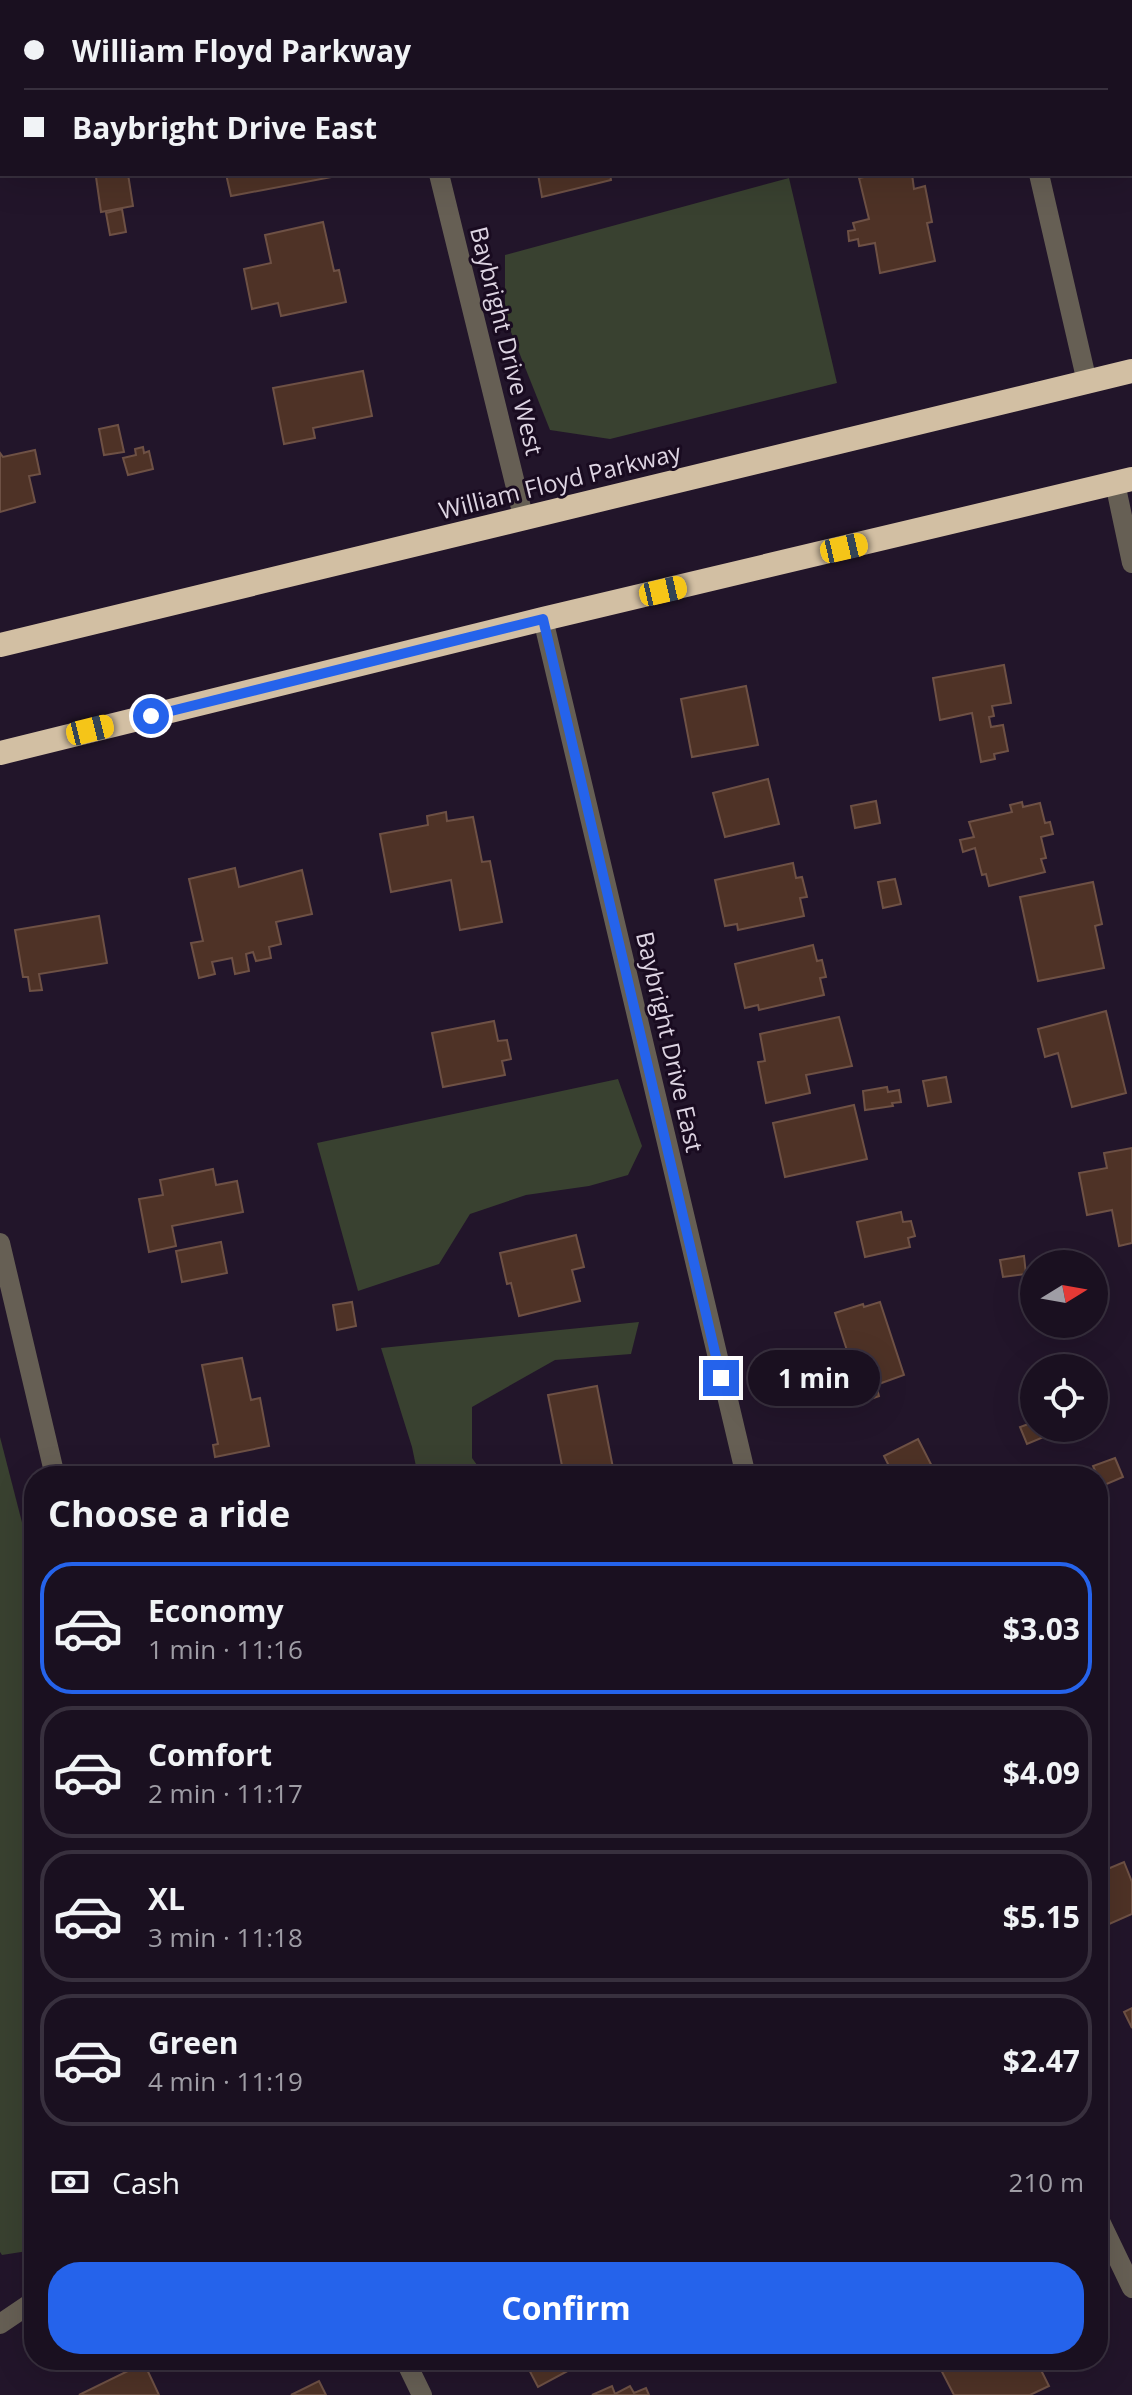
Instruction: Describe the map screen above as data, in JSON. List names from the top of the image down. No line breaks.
{"streets":{"highway":["William Floyd Parkway"],"street":["Baybright Drive West","Baybright Drive East"]},"crossings":[["Baybright Drive West","William Floyd Parkway"]],"north":"right","page":{"banner":["William Floyd Parkway","Baybright Drive East"],"bubble":"1 min","heading":"Choose a ride","list":[{"name":"Economy","note":"1 min · 11:16","value":"$3.03"},{"name":"Comfort","note":"2 min · 11:17","value":"$4.09"},{"name":"XL","note":"3 min · 11:18","value":"$5.15"},{"name":"Green","note":"4 min · 11:19","value":"$2.47"}],"pay":["Cash","210 m"],"buttons":"Confirm"}}
